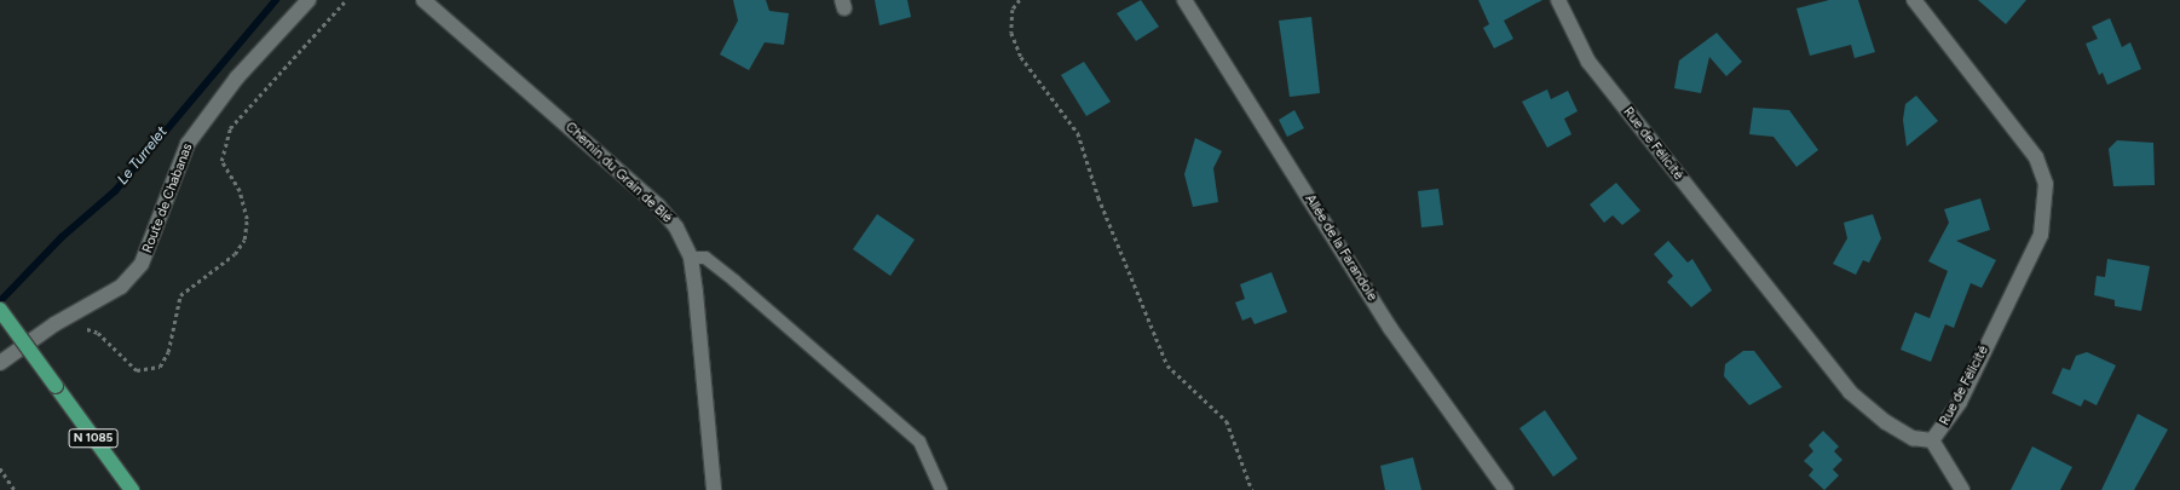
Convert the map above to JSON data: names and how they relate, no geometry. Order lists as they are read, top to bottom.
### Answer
{
  "streets": {
    "main road": ["N 1085"],
    "street": [
      "Rue de Félicité",
      "Chemin du Grain de Blé",
      "Route de Chabanas",
      "Allée de la Farandole"
    ]
  },
  "water": ["Le Turrelet"]
}
